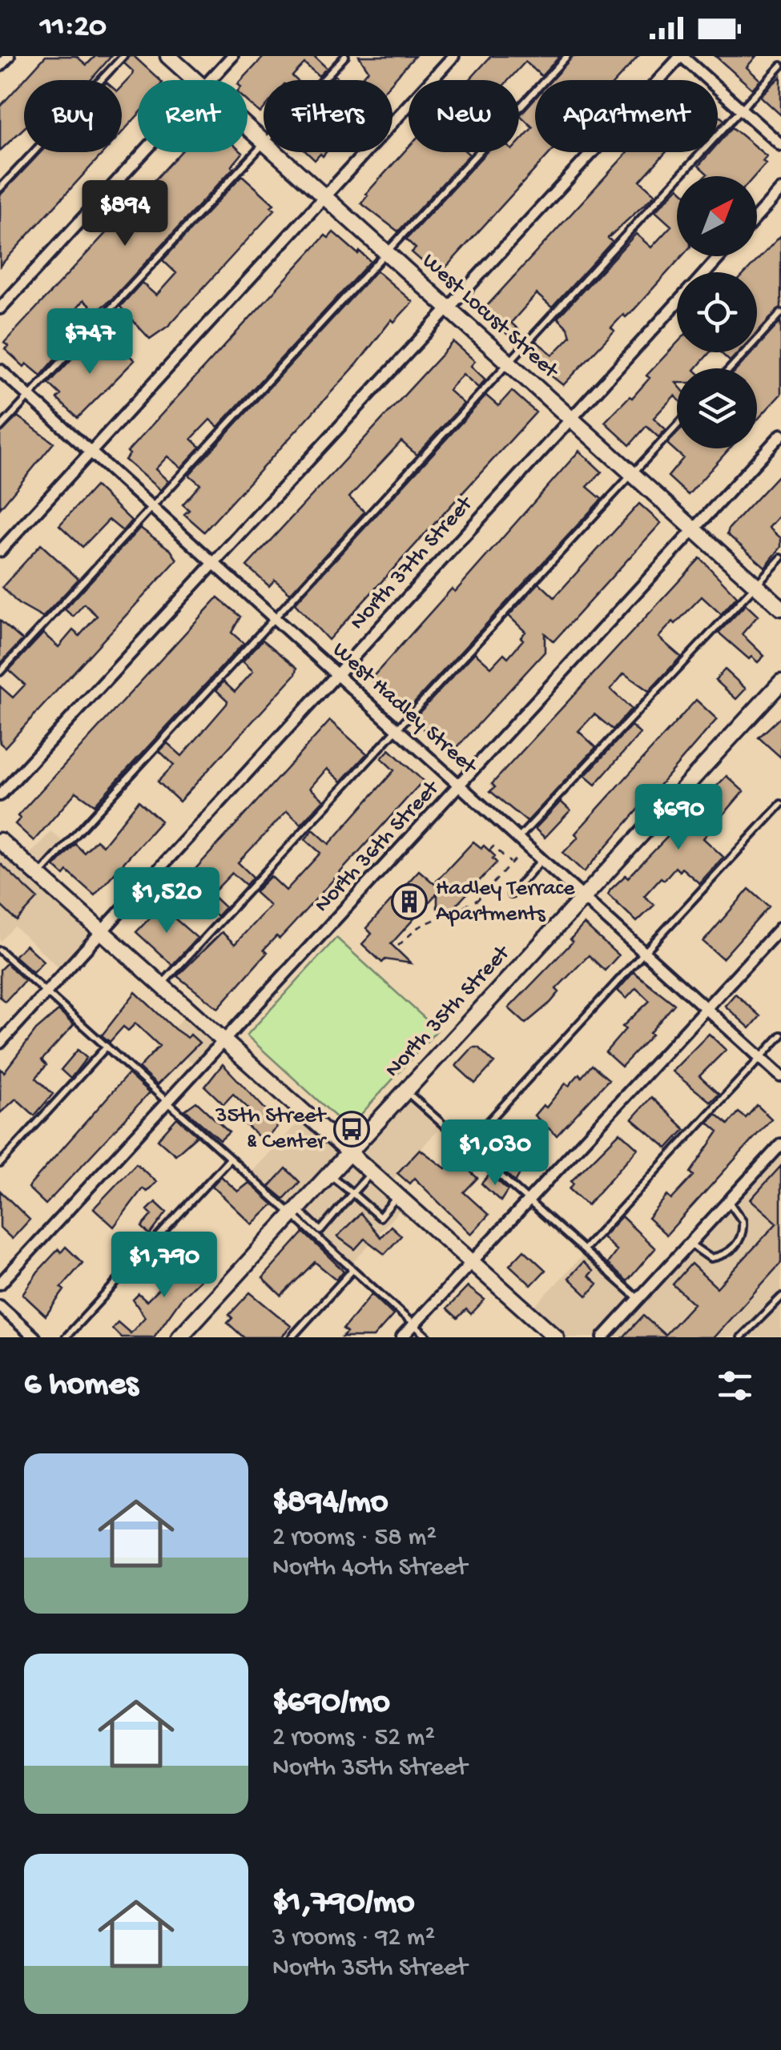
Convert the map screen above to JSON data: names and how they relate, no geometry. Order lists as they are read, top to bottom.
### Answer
{
  "streets": {
    "street": [
      "West Locust Street",
      "North 37th Street",
      "West Hadley Street",
      "North 36th Street",
      "North 35th Street"
    ]
  },
  "crossings": [
    ["West Locust Street", "North 37th Street"],
    ["West Locust Street", "North 36th Street"],
    ["North 37th Street", "West Hadley Street"],
    ["West Hadley Street", "North 36th Street"],
    ["West Hadley Street", "North 35th Street"]
  ],
  "places": {
    "building": ["Hadley Terrace Apartments"],
    "bus stop": ["35th Street & Center"]
  },
  "north": "top right",
  "page": {
    "status": "11:20",
    "chip": [
      "Buy",
      "Rent",
      "Filters",
      "New",
      "Apartment"
    ],
    "price": [
      "$894",
      "$747",
      "$690",
      "$1,520",
      "$1,030",
      "$1,790"
    ],
    "heading": "6 homes",
    "list": [
      {
        "name": "$894/mo",
        "note": "2 rooms · 58 m² · North 40th Street"
      },
      {
        "name": "$690/mo",
        "note": "2 rooms · 52 m² · North 35th Street"
      },
      {
        "name": "$1,790/mo",
        "note": "3 rooms · 92 m² · North 35th Street"
      }
    ]
  }
}
